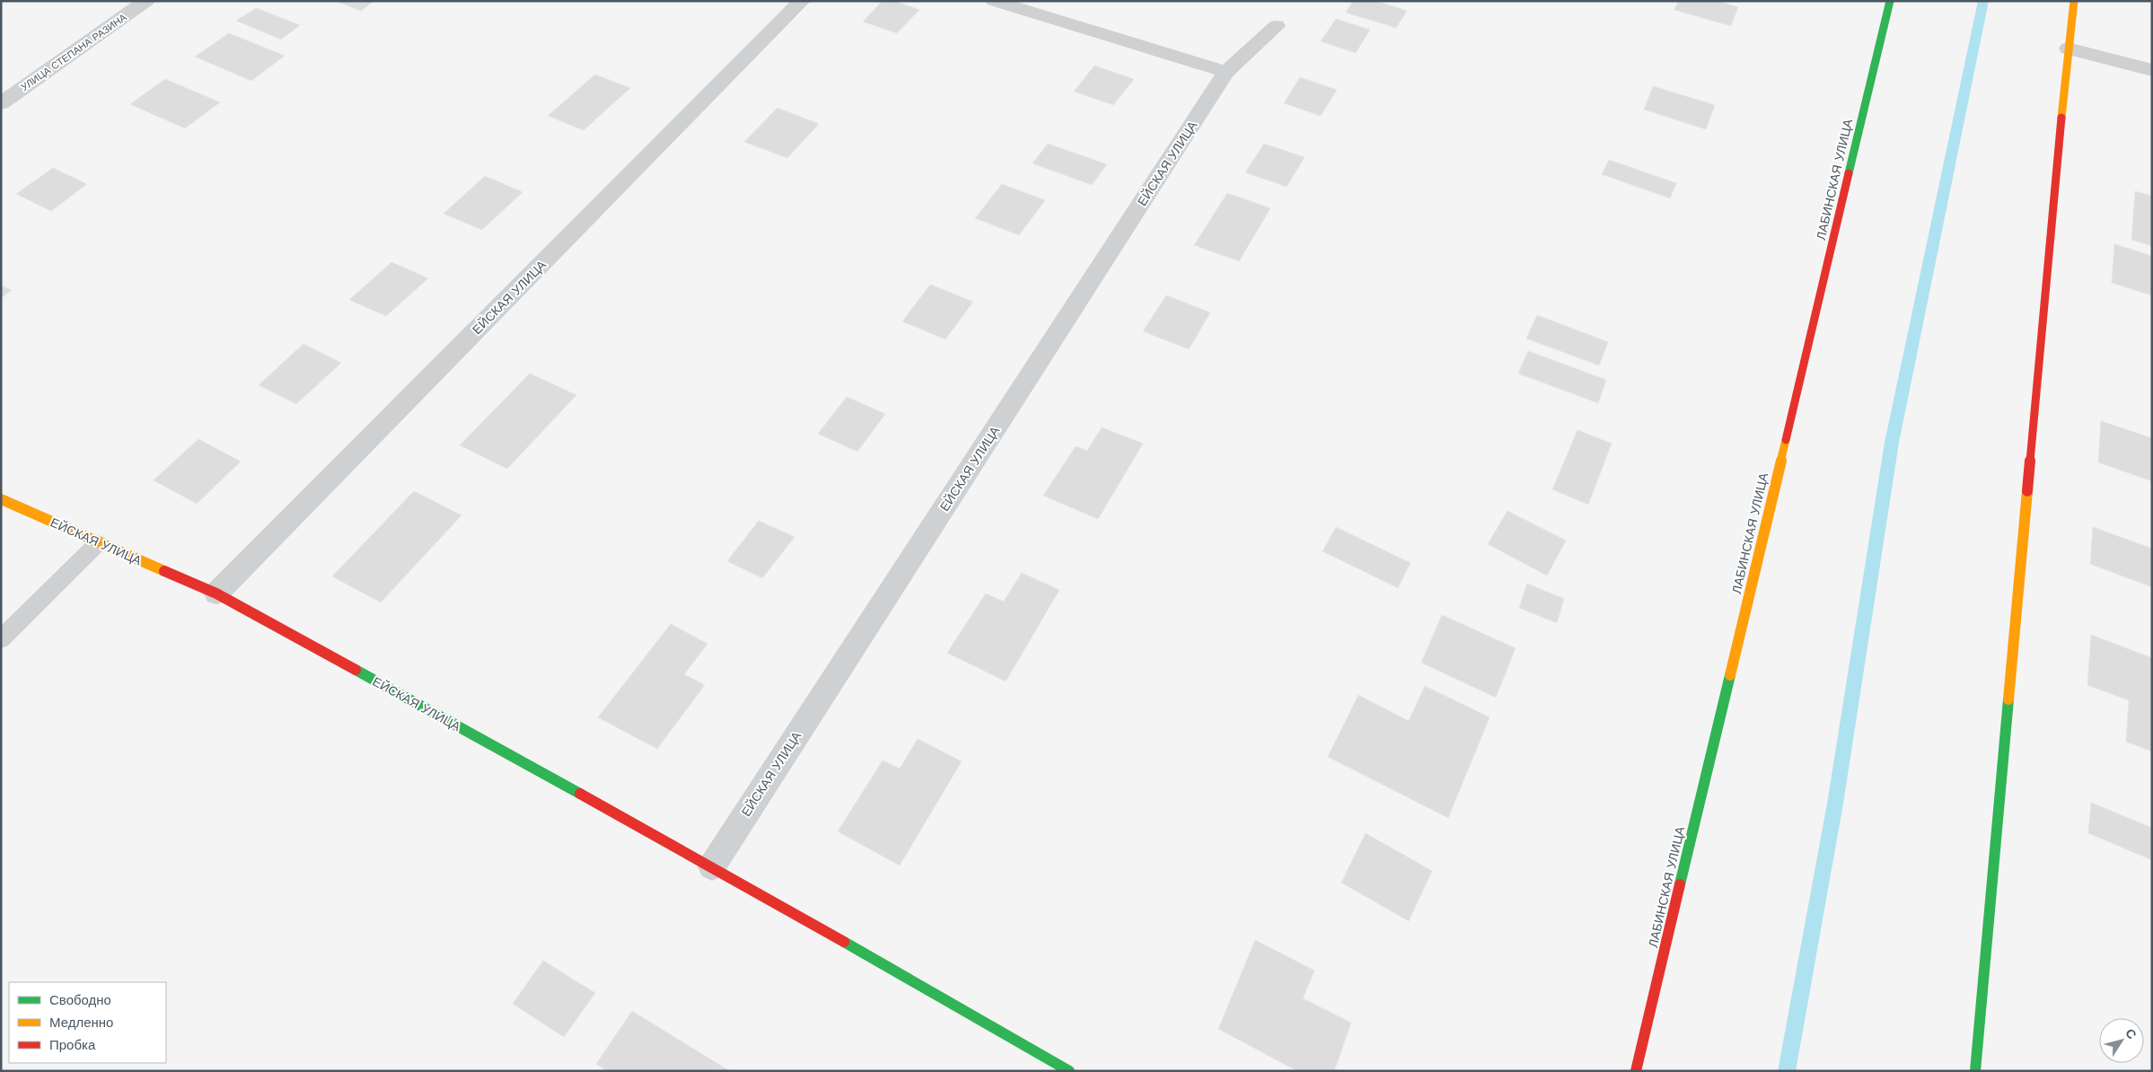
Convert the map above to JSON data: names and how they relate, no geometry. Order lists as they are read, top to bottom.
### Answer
{
  "streets": {
    "street": ["УЛИЦА СТЕПАНА РАЗИНА", "ЕЙСКАЯ УЛИЦА", "ЛАБИНСКАЯ УЛИЦА"]
  },
  "legend": ["Свободно", "Медленно", "Пробка"],
  "north": "top right"
}
